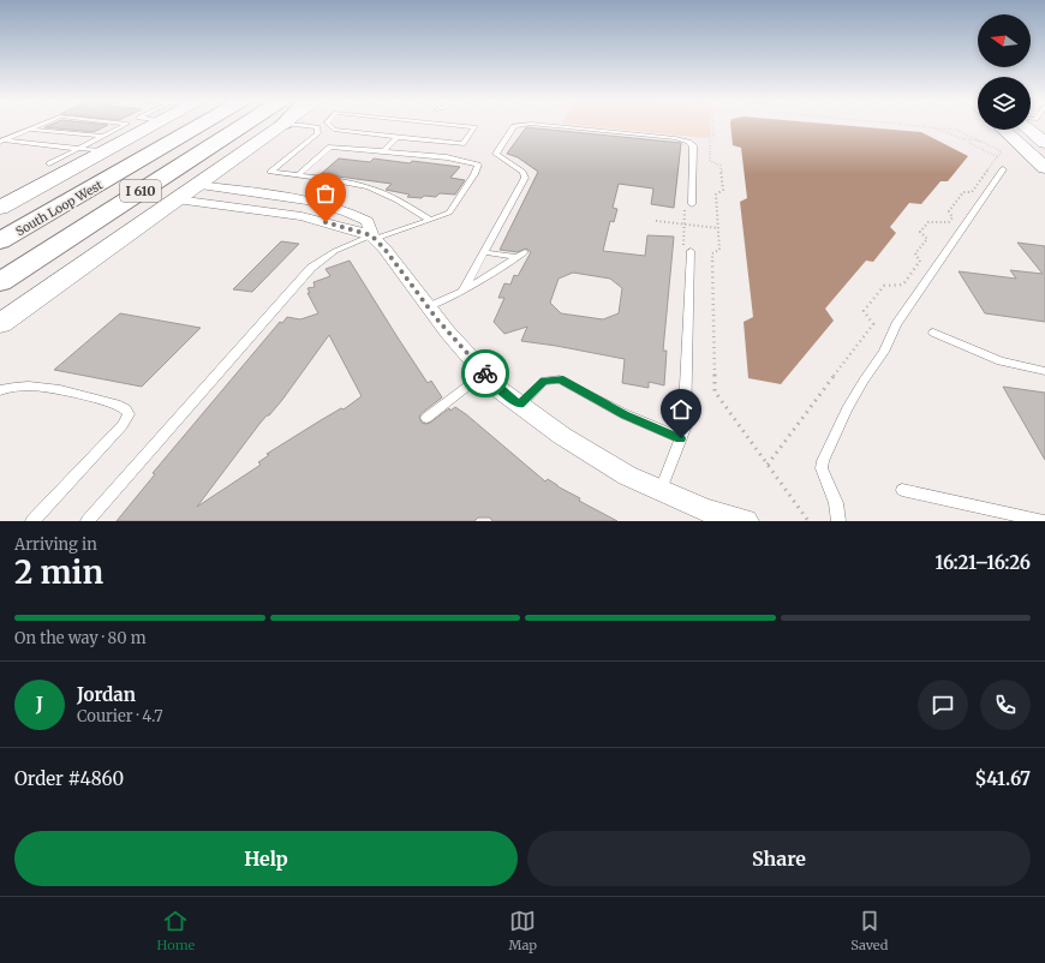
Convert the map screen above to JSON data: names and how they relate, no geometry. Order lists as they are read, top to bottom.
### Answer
{
  "streets": {
    "highway": ["I 610", "South Loop West"]
  },
  "north": "left",
  "page": {
    "heading": ["2 min", "Arriving in", "16:21–16:26"],
    "panel": [
      "Jordan",
      "Courier · 4.7",
      "Order #4860",
      "$41.67"
    ],
    "bar": "On the way · 80 m",
    "round": "J",
    "buttons": ["Help", "Share"],
    "tabs": ["Home", "Map", "Saved"]
  }
}
